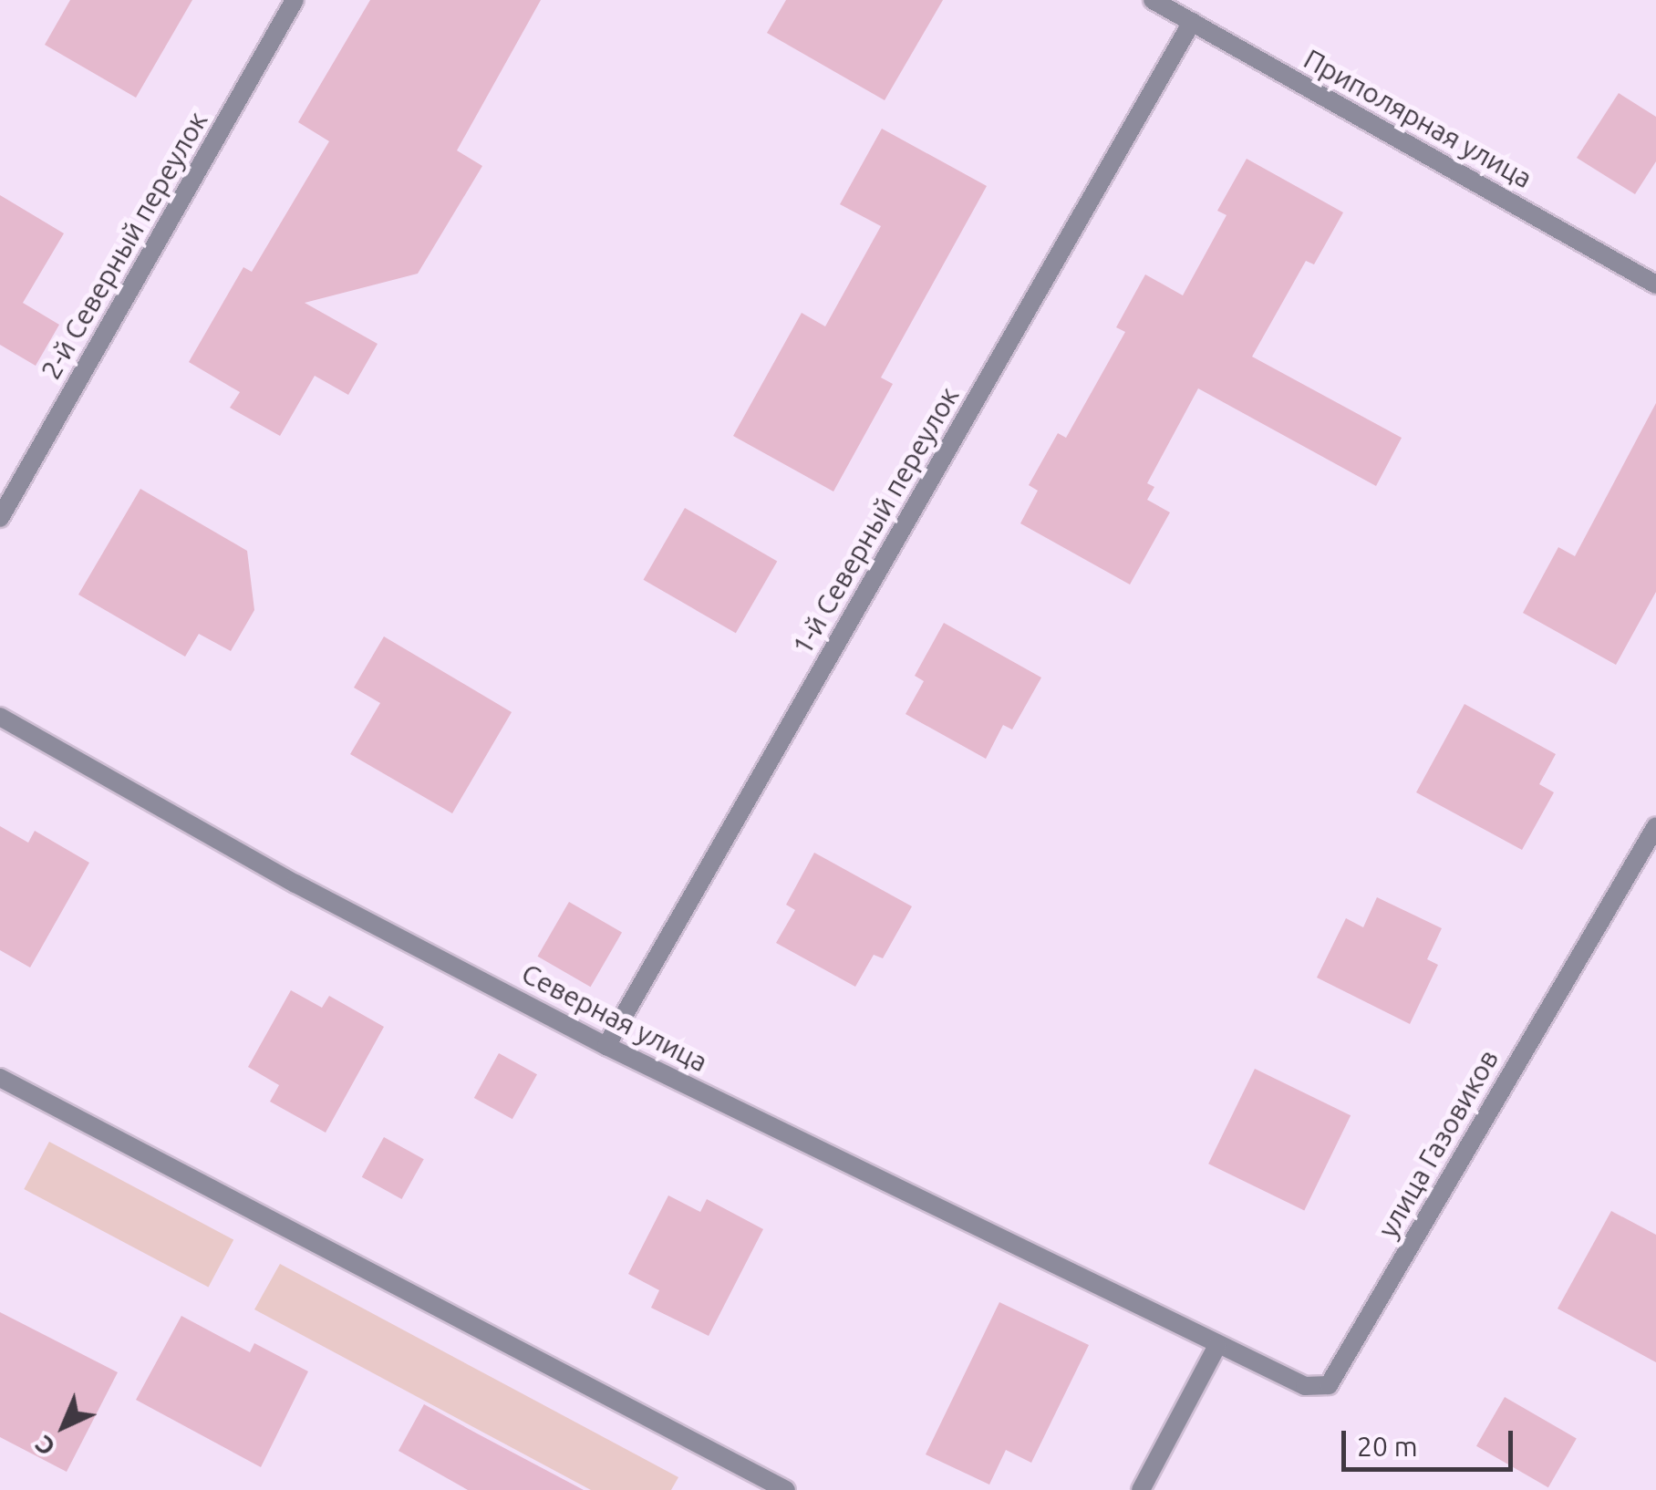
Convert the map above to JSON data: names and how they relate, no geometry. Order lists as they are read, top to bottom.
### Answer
{
  "streets": {
    "street": [
      "Приполярная улица",
      "2-й Северный переулок",
      "1-й Северный переулок",
      "Северная улица",
      "улица Газовиков"
    ]
  },
  "crossings": [
    ["Приполярная улица", "1-й Северный переулок"],
    ["1-й Северный переулок", "Северная улица"],
    ["Северная улица", "улица Газовиков"]
  ],
  "scale_bar": "20 m",
  "north": "bottom left"
}
